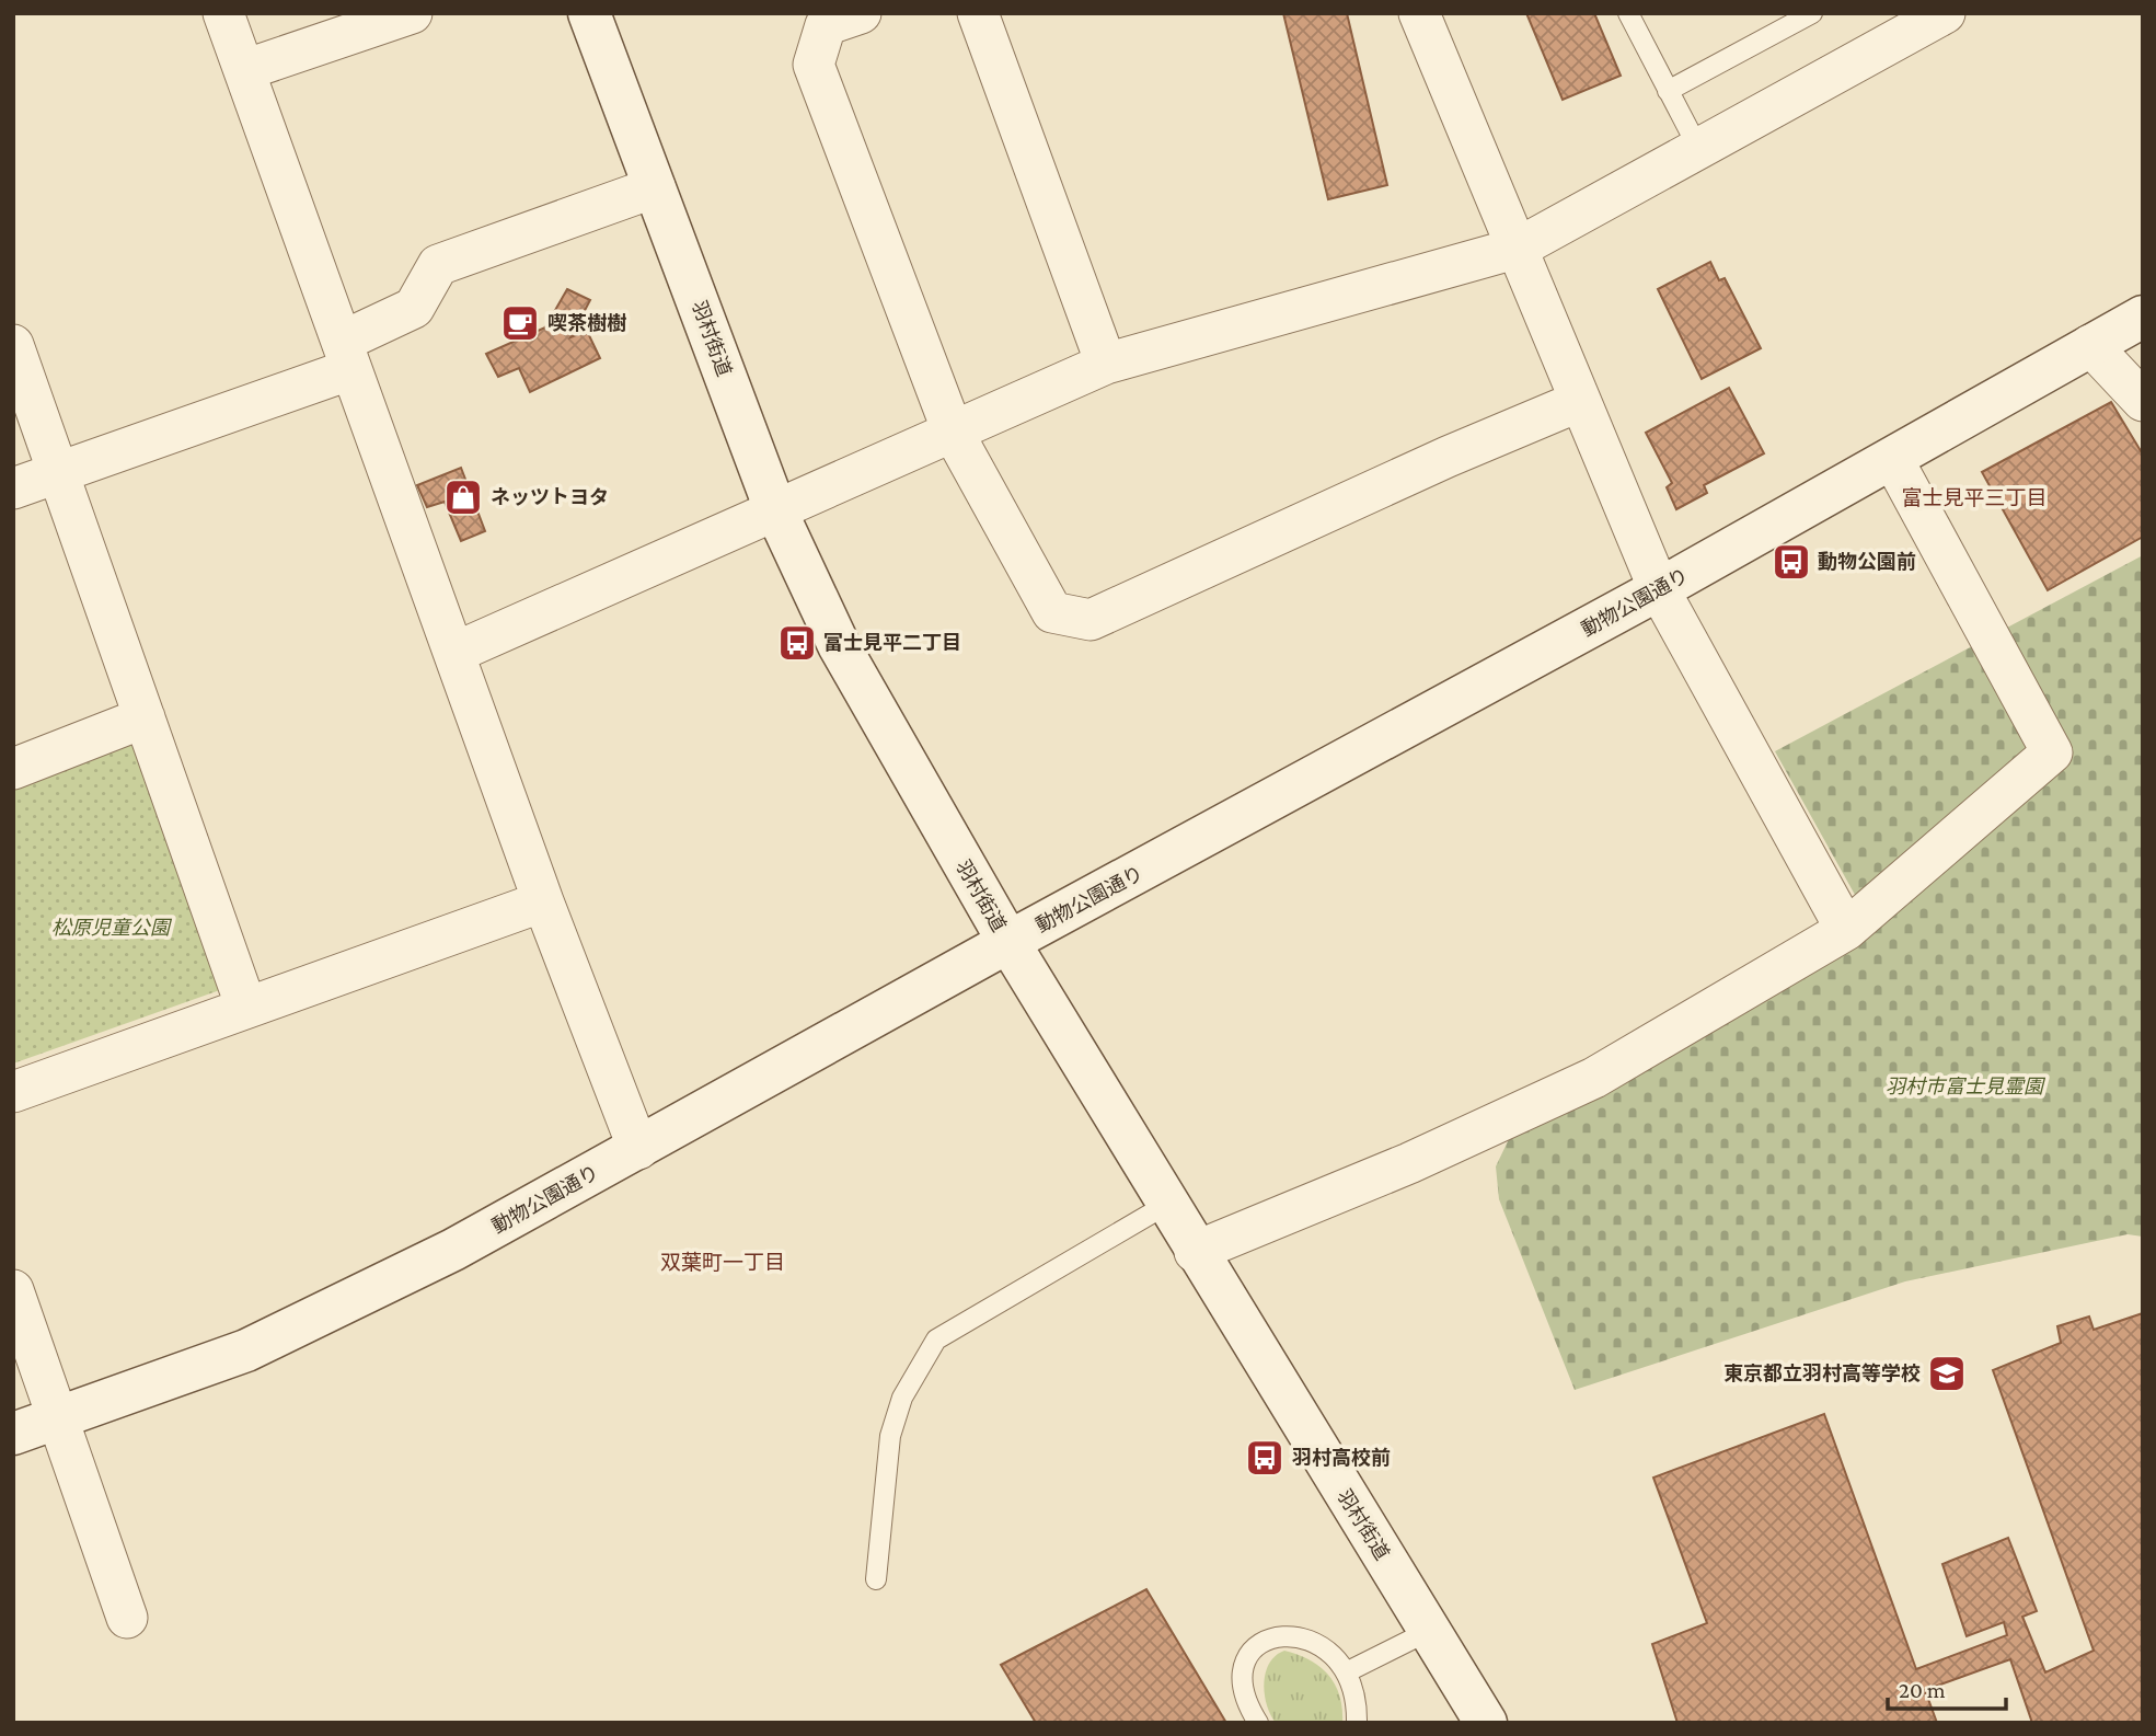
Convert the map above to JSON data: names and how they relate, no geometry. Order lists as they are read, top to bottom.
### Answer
{
  "streets": {
    "street": ["羽村街道", "動物公園通り"]
  },
  "crossings": [
    ["羽村街道", "動物公園通り"]
  ],
  "districts": ["富士見平三丁目", "双葉町一丁目"],
  "parks": ["松原児童公園", "羽村市富士見霊園"],
  "places": {
    "cafe": ["喫茶樹樹"],
    "shop": ["ネッツトヨタ"],
    "bus stop": ["動物公園前", "富士見平二丁目", "羽村高校前"],
    "school or university": ["東京都立羽村高等学校"]
  },
  "scale_bar": "20 m"
}
